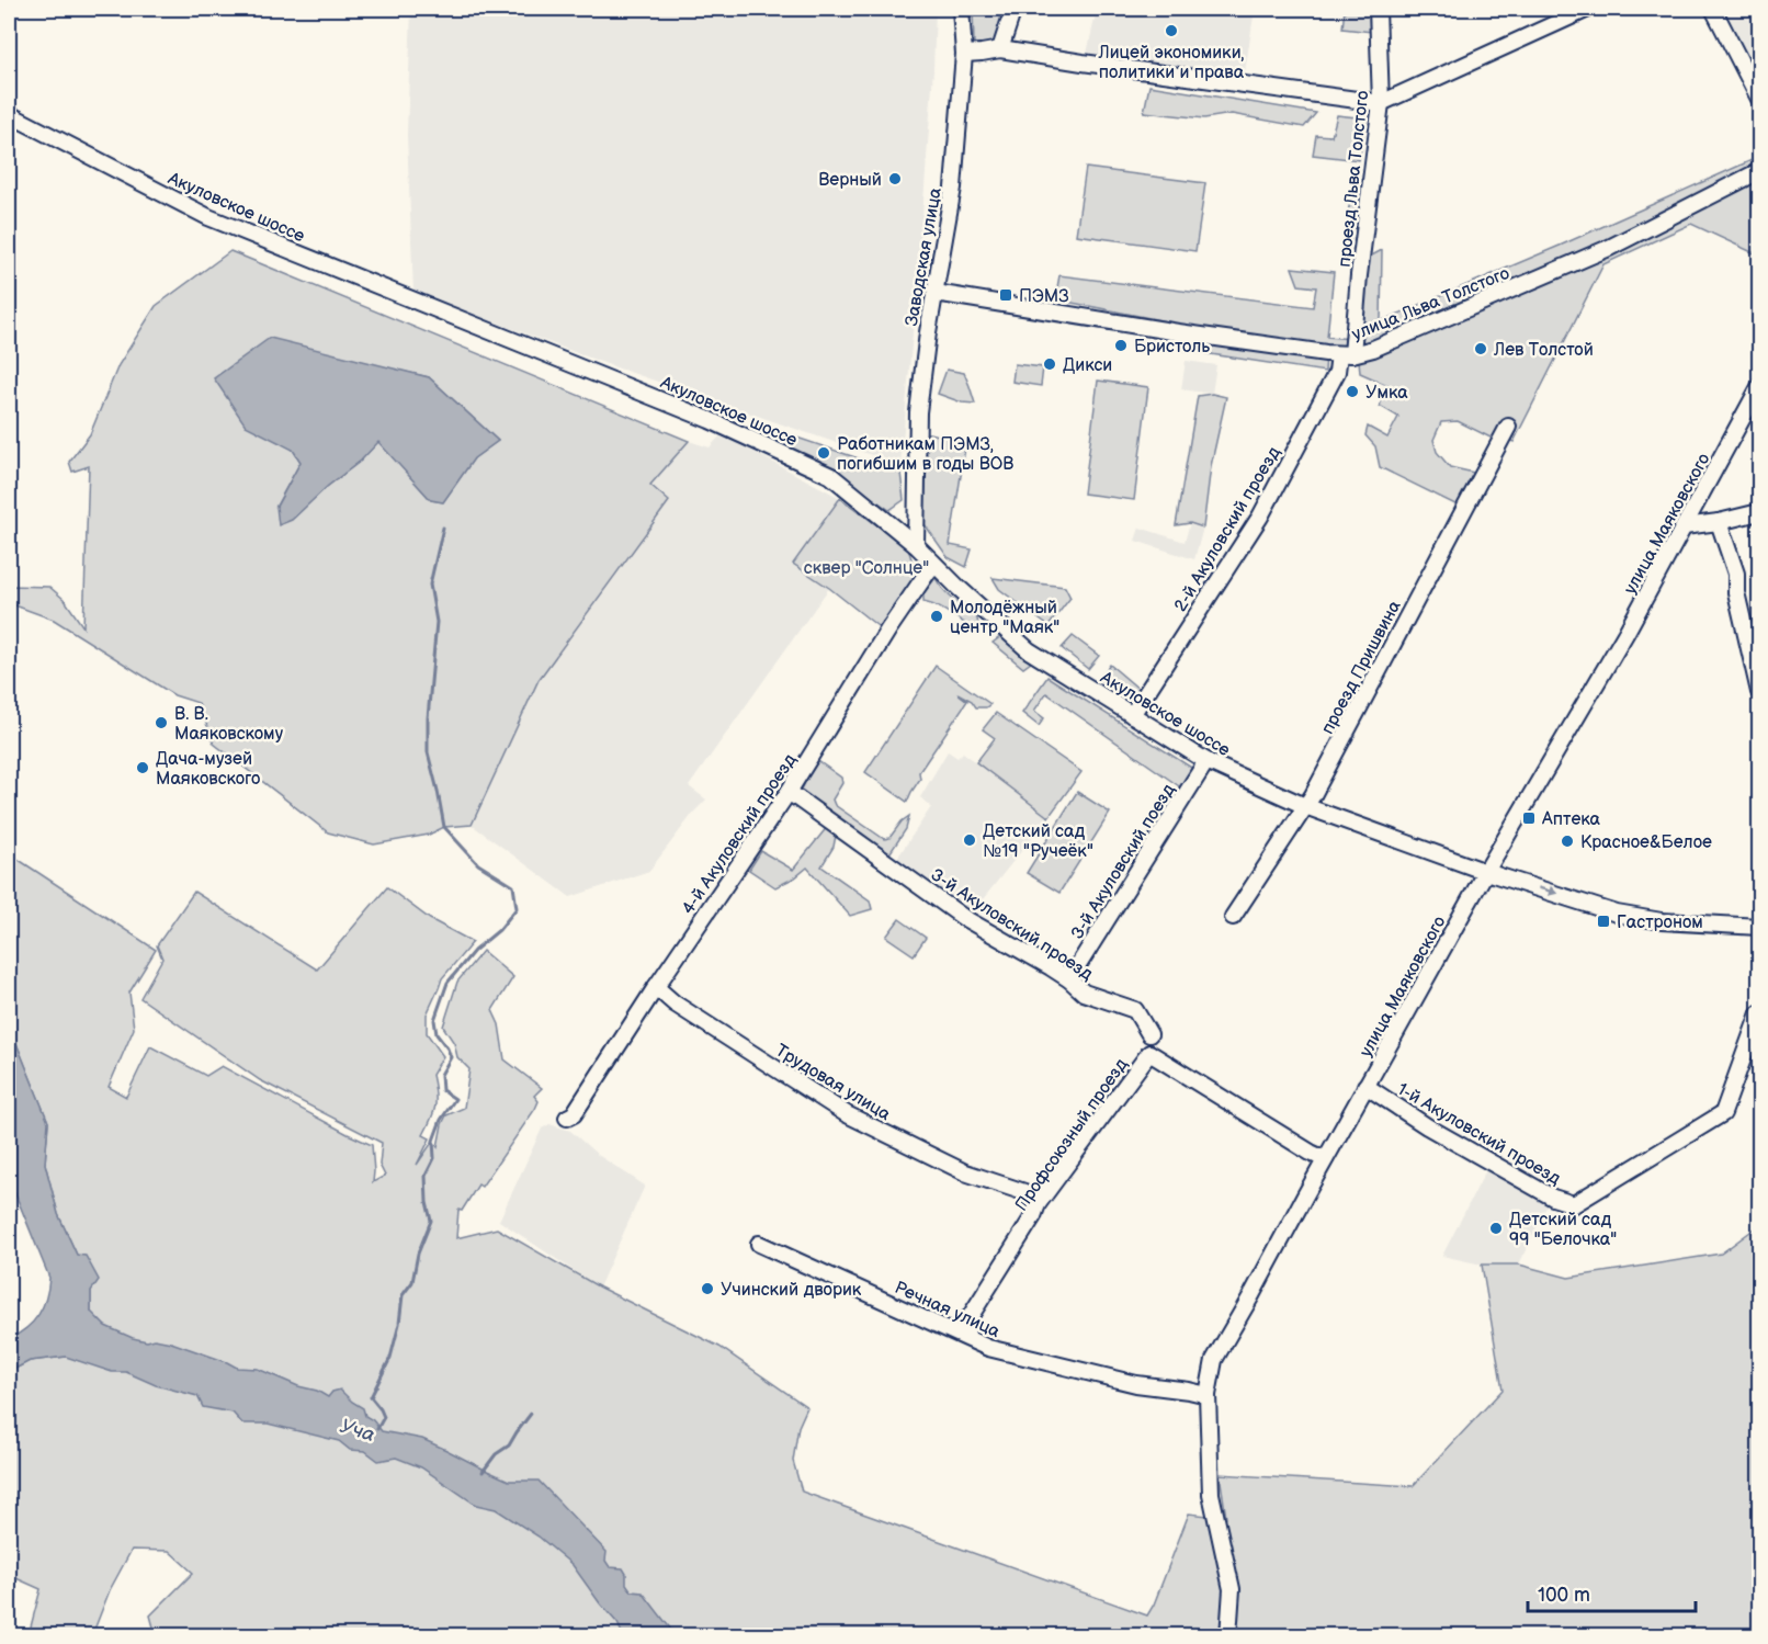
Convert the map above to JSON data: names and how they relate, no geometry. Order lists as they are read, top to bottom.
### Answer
{
  "streets": {
    "street": [
      "проезд Льва Толстого",
      "Акуловское шоссе",
      "Заводская улица",
      "улица Льва Толстого",
      "улица Маяковского",
      "2-й Акуловский проезд",
      "проезд Пришвина",
      "4-й Акуловский проезд",
      "3-й Акуловский поезд",
      "3-й Акуловский проезд",
      "Трудовая улица",
      "1-й Акуловский проезд",
      "Профсоюзный проезд",
      "Речная улица"
    ]
  },
  "crossings": [
    ["проезд Льва Толстого", "улица Льва Толстого"],
    ["проезд Льва Толстого", "2-й Акуловский проезд"],
    ["Акуловское шоссе", "Заводская улица"],
    ["Акуловское шоссе", "улица Маяковского"],
    ["Акуловское шоссе", "2-й Акуловский проезд"],
    ["Акуловское шоссе", "проезд Пришвина"],
    ["Акуловское шоссе", "4-й Акуловский проезд"],
    ["Акуловское шоссе", "3-й Акуловский поезд"],
    ["Заводская улица", "улица Льва Толстого"],
    ["улица Льва Толстого", "2-й Акуловский проезд"],
    ["улица Маяковского", "1-й Акуловский проезд"],
    ["улица Маяковского", "Профсоюзный проезд"],
    ["улица Маяковского", "Речная улица"],
    ["4-й Акуловский проезд", "3-й Акуловский проезд"],
    ["4-й Акуловский проезд", "Трудовая улица"],
    ["3-й Акуловский поезд", "3-й Акуловский проезд"],
    ["Трудовая улица", "Профсоюзный проезд"],
    ["Профсоюзный проезд", "Речная улица"]
  ],
  "water": ["Уча"],
  "parks": ["сквер \"Солнце\""],
  "places": {
    "other": [
      "Лицей экономики, политики и права",
      "Верный",
      "Бристоль",
      "Лев Толстой",
      "Дикси",
      "Умка",
      "Работникам ПЭМЗ, погибшим в годы ВОВ",
      "Молодёжный центр \"Маяк\"",
      "В. В. Маяковскому",
      "Дача-музей Маяковского",
      "Детский сад №19 \"Ручеёк\"",
      "Красное&Белое",
      "Детский сад 99 \"Белочка\"",
      "Учинский дворик"
    ],
    "transit": ["ПЭМЗ", "Аптека", "Гастроном"]
  },
  "scale_bar": "100 m"
}
